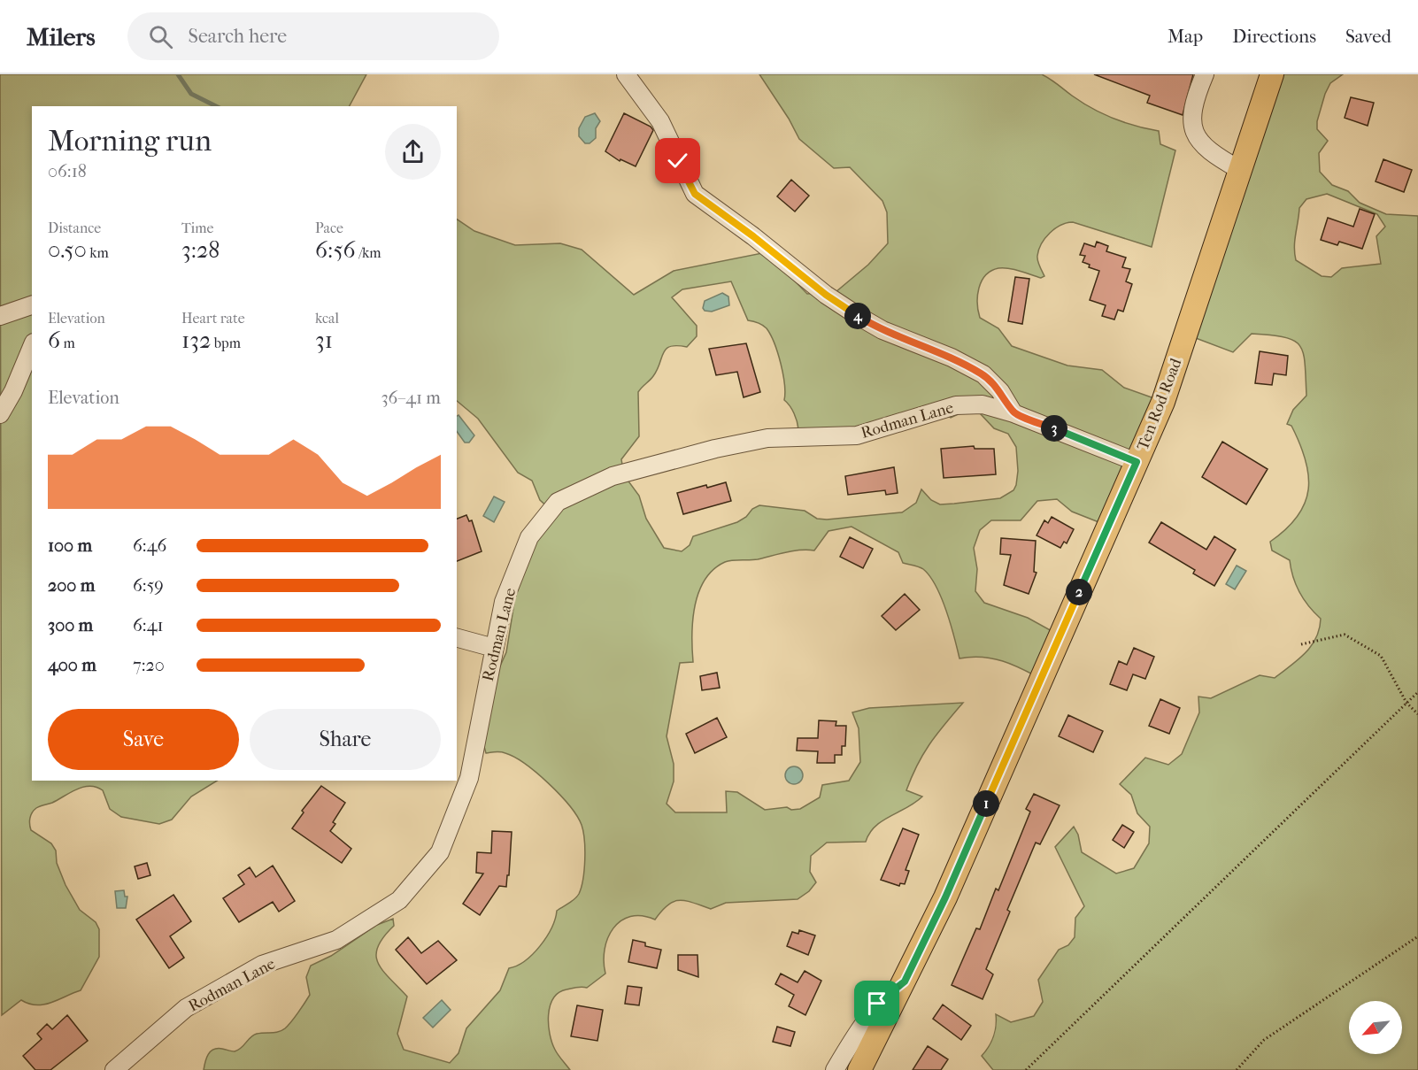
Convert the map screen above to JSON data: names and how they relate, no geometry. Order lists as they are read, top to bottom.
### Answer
{
  "streets": {
    "main road": ["Ten Rod Road"],
    "street": ["Rodman Lane"]
  },
  "crossings": [
    ["Ten Rod Road", "Rodman Lane"]
  ],
  "north": "bottom left",
  "page": {
    "header": "Milers",
    "search": "Search here",
    "nav": ["Map", "Directions", "Saved"],
    "heading": ["Morning run", "06:18"],
    "stats": [
      ["Distance", "0.50 km"],
      ["Time", "3:28"],
      ["Pace", "6:56 /km"],
      ["Elevation", "6 m"],
      ["Heart rate", "132 bpm"],
      ["kcal", "31"]
    ],
    "pins": [
      "4",
      "3",
      "2",
      "1"
    ],
    "chart": ["Elevation", "36–41 m"],
    "list": [
      {
        "name": "100 m",
        "note": "6:46"
      },
      {
        "name": "200 m",
        "note": "6:59"
      },
      {
        "name": "300 m",
        "note": "6:41"
      },
      {
        "name": "400 m",
        "note": "7:20"
      }
    ],
    "buttons": ["Save", "Share"]
  }
}
